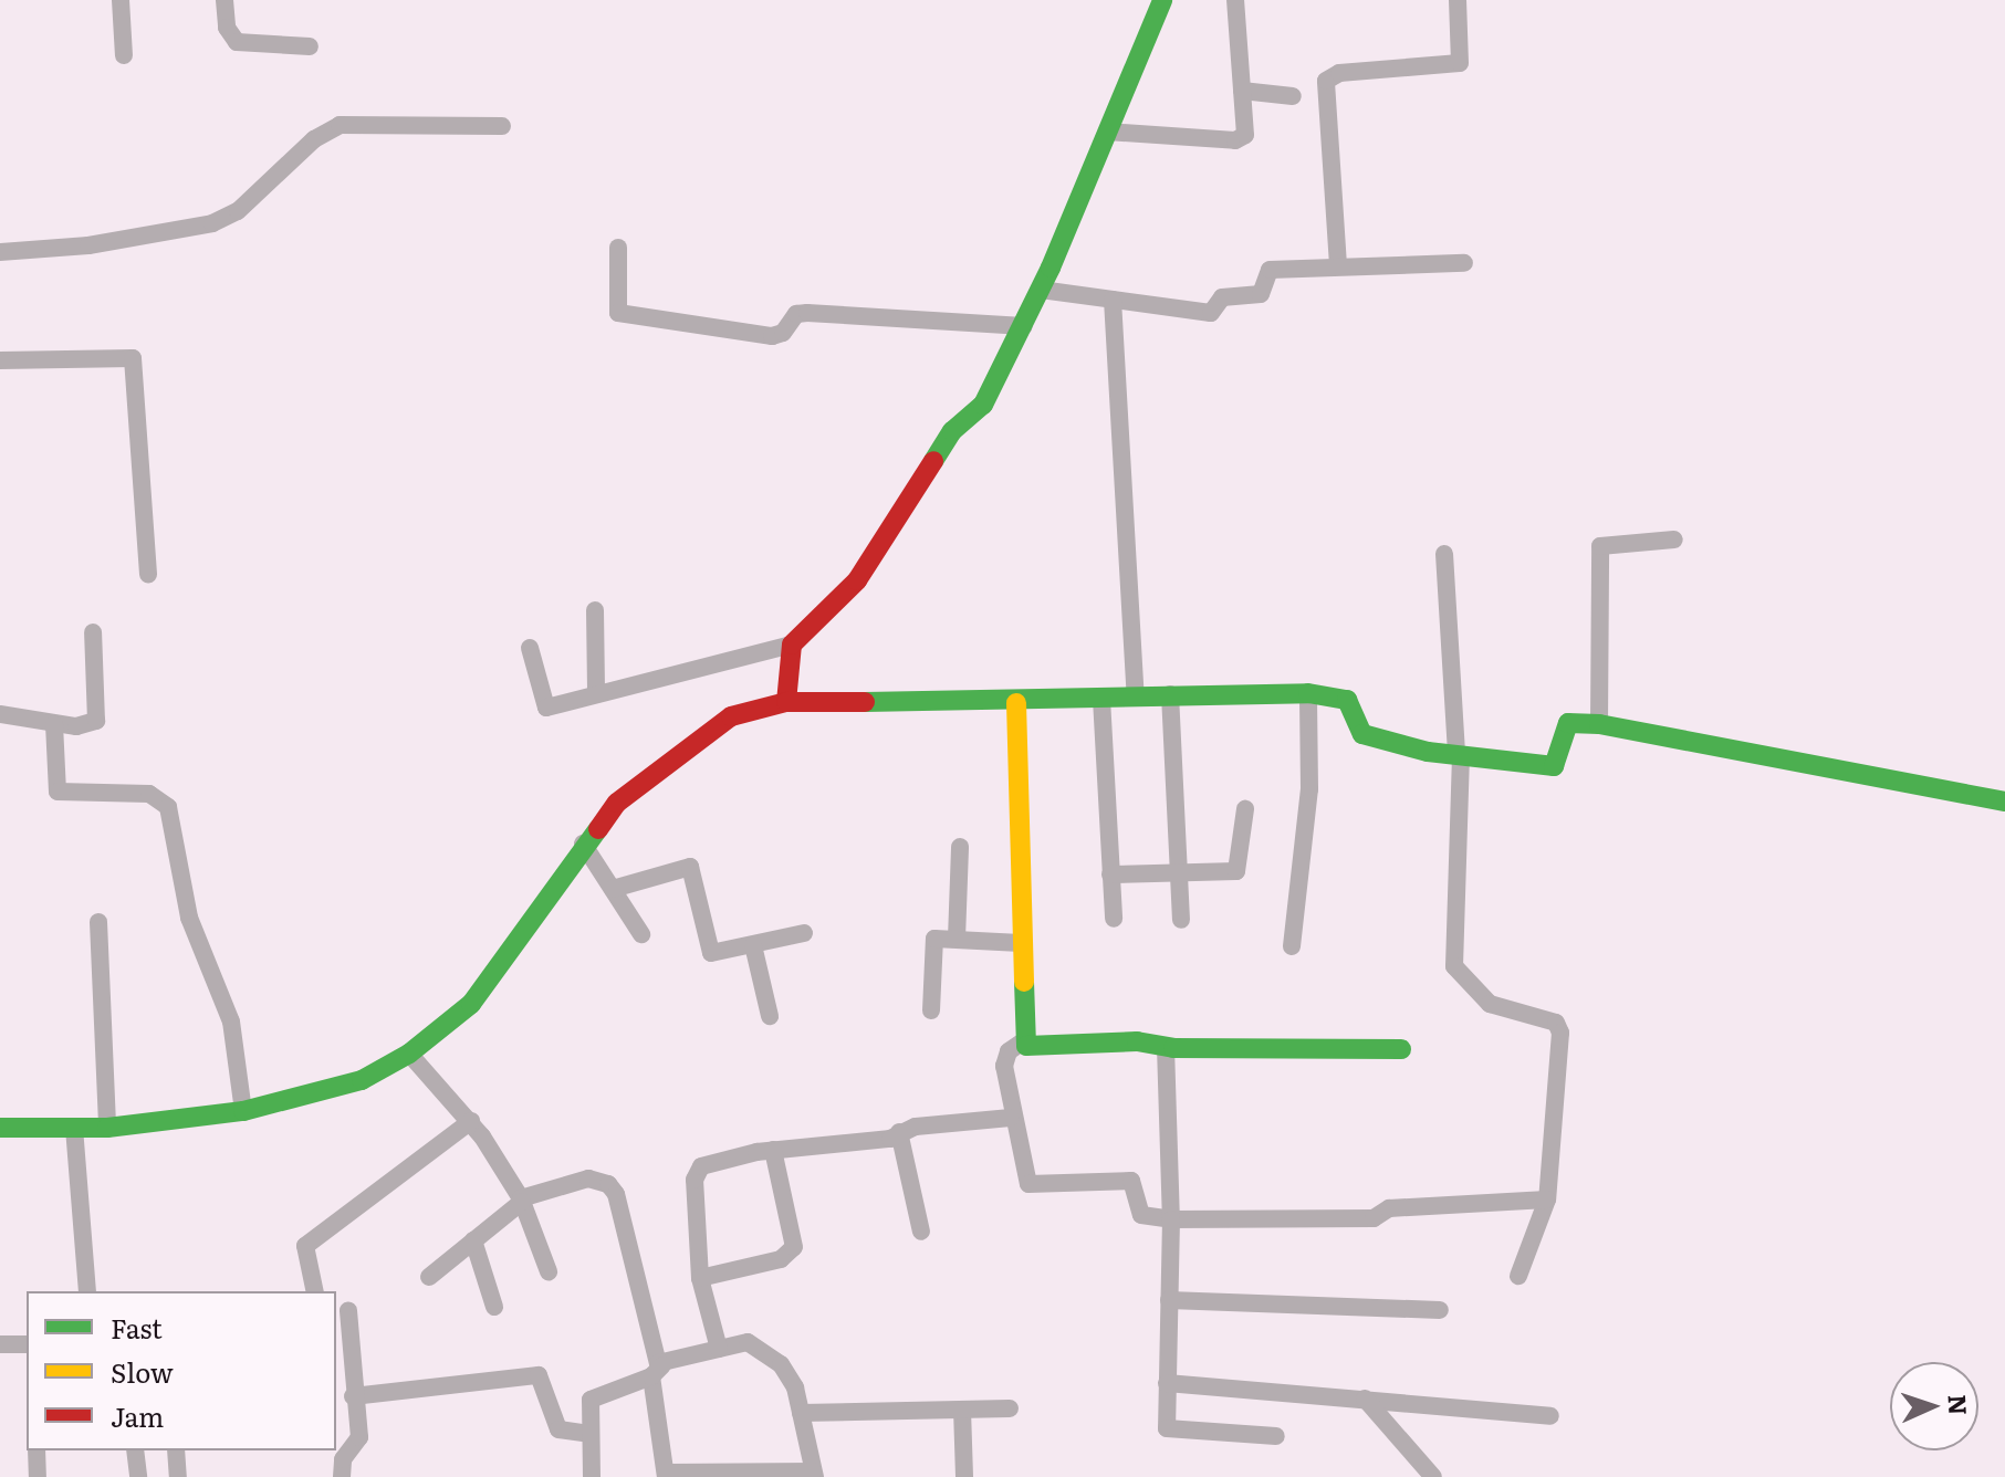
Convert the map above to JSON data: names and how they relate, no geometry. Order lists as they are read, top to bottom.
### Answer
{
  "legend": ["Fast", "Slow", "Jam"],
  "north": "right"
}
